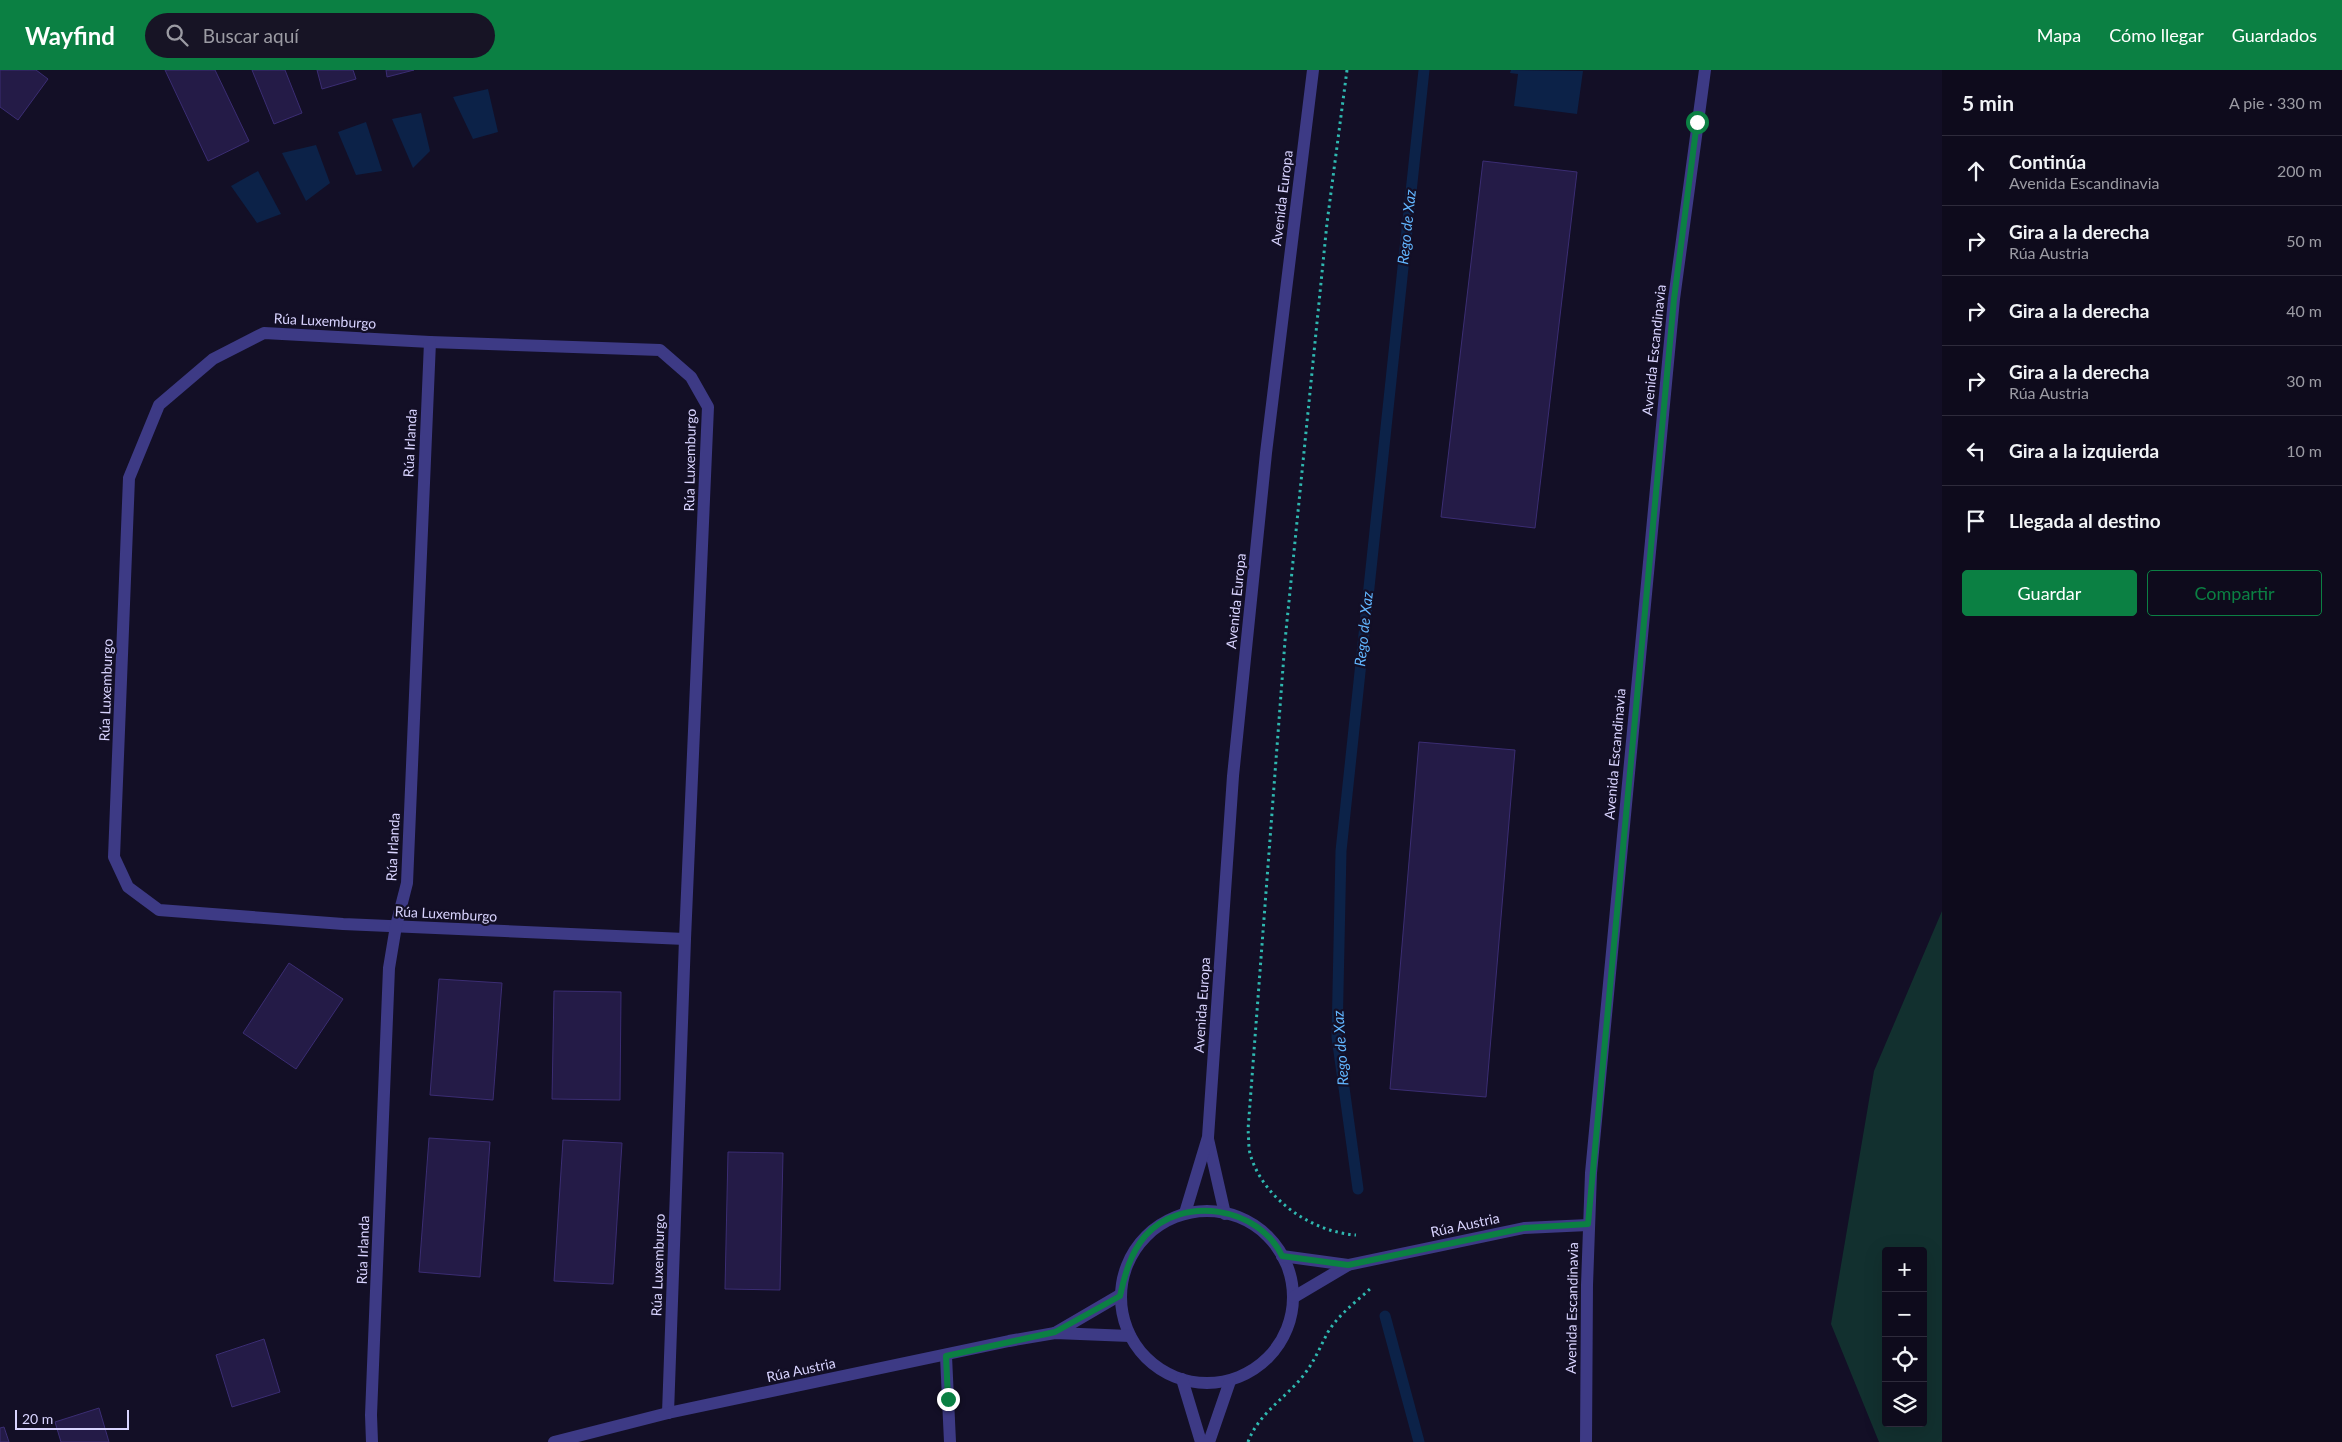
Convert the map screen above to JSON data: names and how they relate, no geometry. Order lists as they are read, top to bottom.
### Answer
{
  "streets": {
    "street": [
      "Avenida Europa",
      "Rúa Luxemburgo",
      "Avenida Escandinavia",
      "Rúa Irlanda",
      "Rúa Austria"
    ]
  },
  "crossings": [
    ["Avenida Europa", "Rúa Austria"],
    ["Rúa Luxemburgo", "Rúa Irlanda"],
    ["Rúa Luxemburgo", "Rúa Austria"],
    ["Avenida Escandinavia", "Rúa Austria"]
  ],
  "water": ["Rego de Xaz"],
  "scale_bar": "20 m",
  "page": {
    "header": "Wayfind",
    "search": "Buscar aquí",
    "nav": ["Mapa", "Cómo llegar", "Guardados"],
    "heading": ["5 min", "A pie · 330 m"],
    "list": [
      ["Continúa", "Avenida Escandinavia", "200 m"],
      ["Gira a la derecha", "Rúa Austria", "50 m"],
      ["Gira a la derecha", "40 m"],
      ["Gira a la derecha", "Rúa Austria", "30 m"],
      ["Gira a la izquierda", "10 m"],
      "Llegada al destino"
    ],
    "buttons": ["Guardar", "Compartir"],
    "map_buttons": ["+", "−"],
    "scale": "20 m"
  }
}
